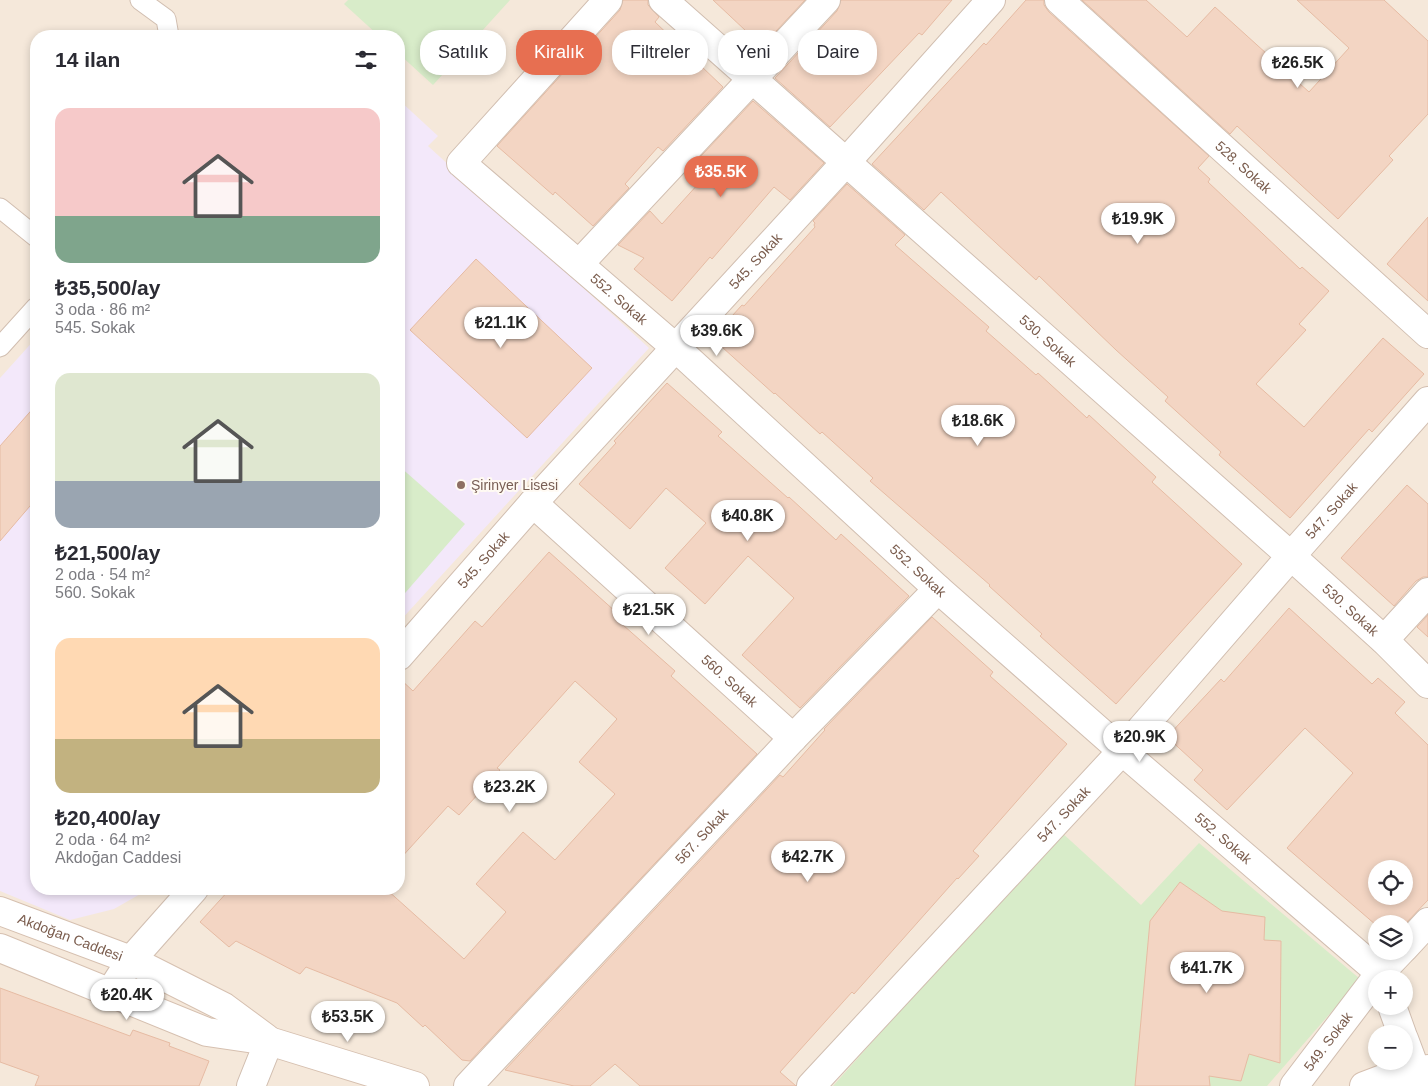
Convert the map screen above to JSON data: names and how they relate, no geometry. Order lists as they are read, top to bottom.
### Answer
{
  "streets": {
    "street": [
      "528. Sokak",
      "545. Sokak",
      "552. Sokak",
      "530. Sokak",
      "547. Sokak",
      "560. Sokak",
      "567. Sokak",
      "Akdoğan Caddesi",
      "549. Sokak"
    ]
  },
  "crossings": [
    ["545. Sokak", "552. Sokak"],
    ["545. Sokak", "530. Sokak"],
    ["545. Sokak", "560. Sokak"],
    ["552. Sokak", "547. Sokak"],
    ["552. Sokak", "567. Sokak"],
    ["530. Sokak", "547. Sokak"],
    ["560. Sokak", "567. Sokak"]
  ],
  "places": ["Şirinyer Lisesi"],
  "page": {
    "chip": [
      "Satılık",
      "Kiralık",
      "Filtreler",
      "Yeni",
      "Daire"
    ],
    "heading": "14 ilan",
    "price": [
      "₺26.5K",
      "₺35.5K",
      "₺19.9K",
      "₺21.1K",
      "₺39.6K",
      "₺18.6K",
      "₺40.8K",
      "₺21.5K",
      "₺20.9K",
      "₺23.2K",
      "₺42.7K",
      "₺41.7K",
      "₺20.4K",
      "₺53.5K"
    ],
    "list": [
      {
        "name": "₺35,500/ay",
        "note": "3 oda · 86 m² · 545. Sokak"
      },
      {
        "name": "₺21,500/ay",
        "note": "2 oda · 54 m² · 560. Sokak"
      },
      {
        "name": "₺20,400/ay",
        "note": "2 oda · 64 m² · Akdoğan Caddesi"
      }
    ],
    "map_buttons": ["+", "−"]
  }
}
